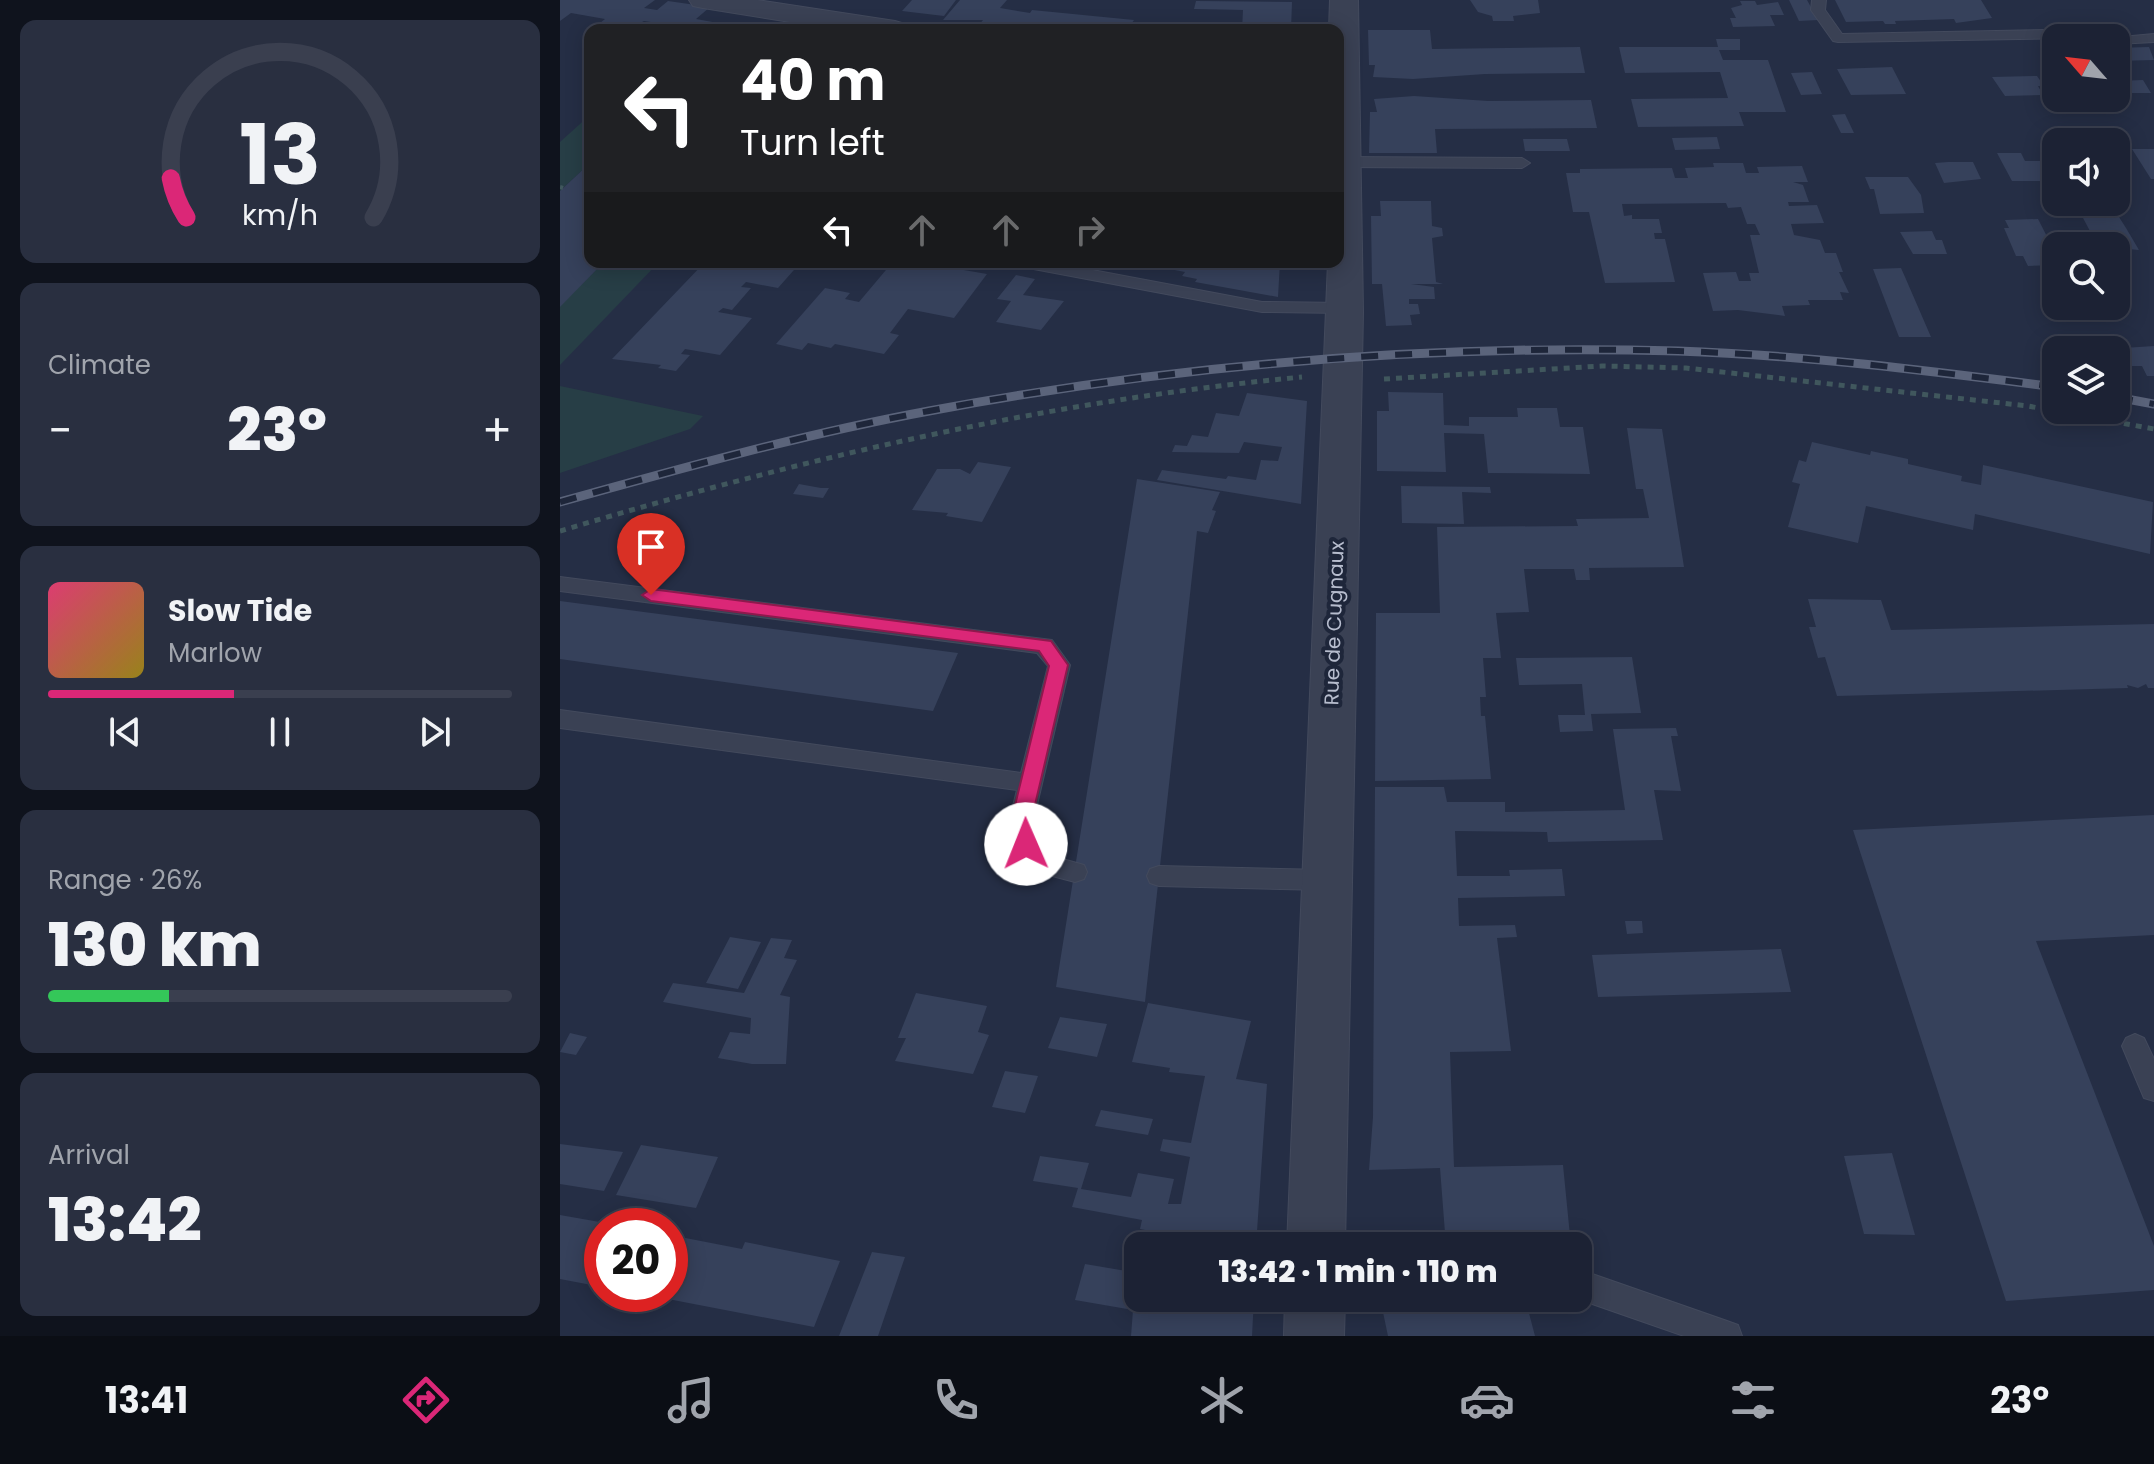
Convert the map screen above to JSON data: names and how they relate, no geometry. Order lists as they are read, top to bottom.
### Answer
{
  "streets": {
    "street": ["Rue de Cugnaux"]
  },
  "north": "top left",
  "page": {
    "turn": ["40 m", "Turn left"],
    "tile": [
      "Climate",
      ["Range · 26%", "130 km"],
      ["Arrival", "13:42"]
    ],
    "heat": ["−", "23°", "+"],
    "song": ["Slow Tide", "Marlow"],
    "limit": "20",
    "trip": "13:42 · 1 min · 110 m",
    "tabs": ["13:41", "23°"],
    "gauge": ["13", "km/h"]
  }
}
